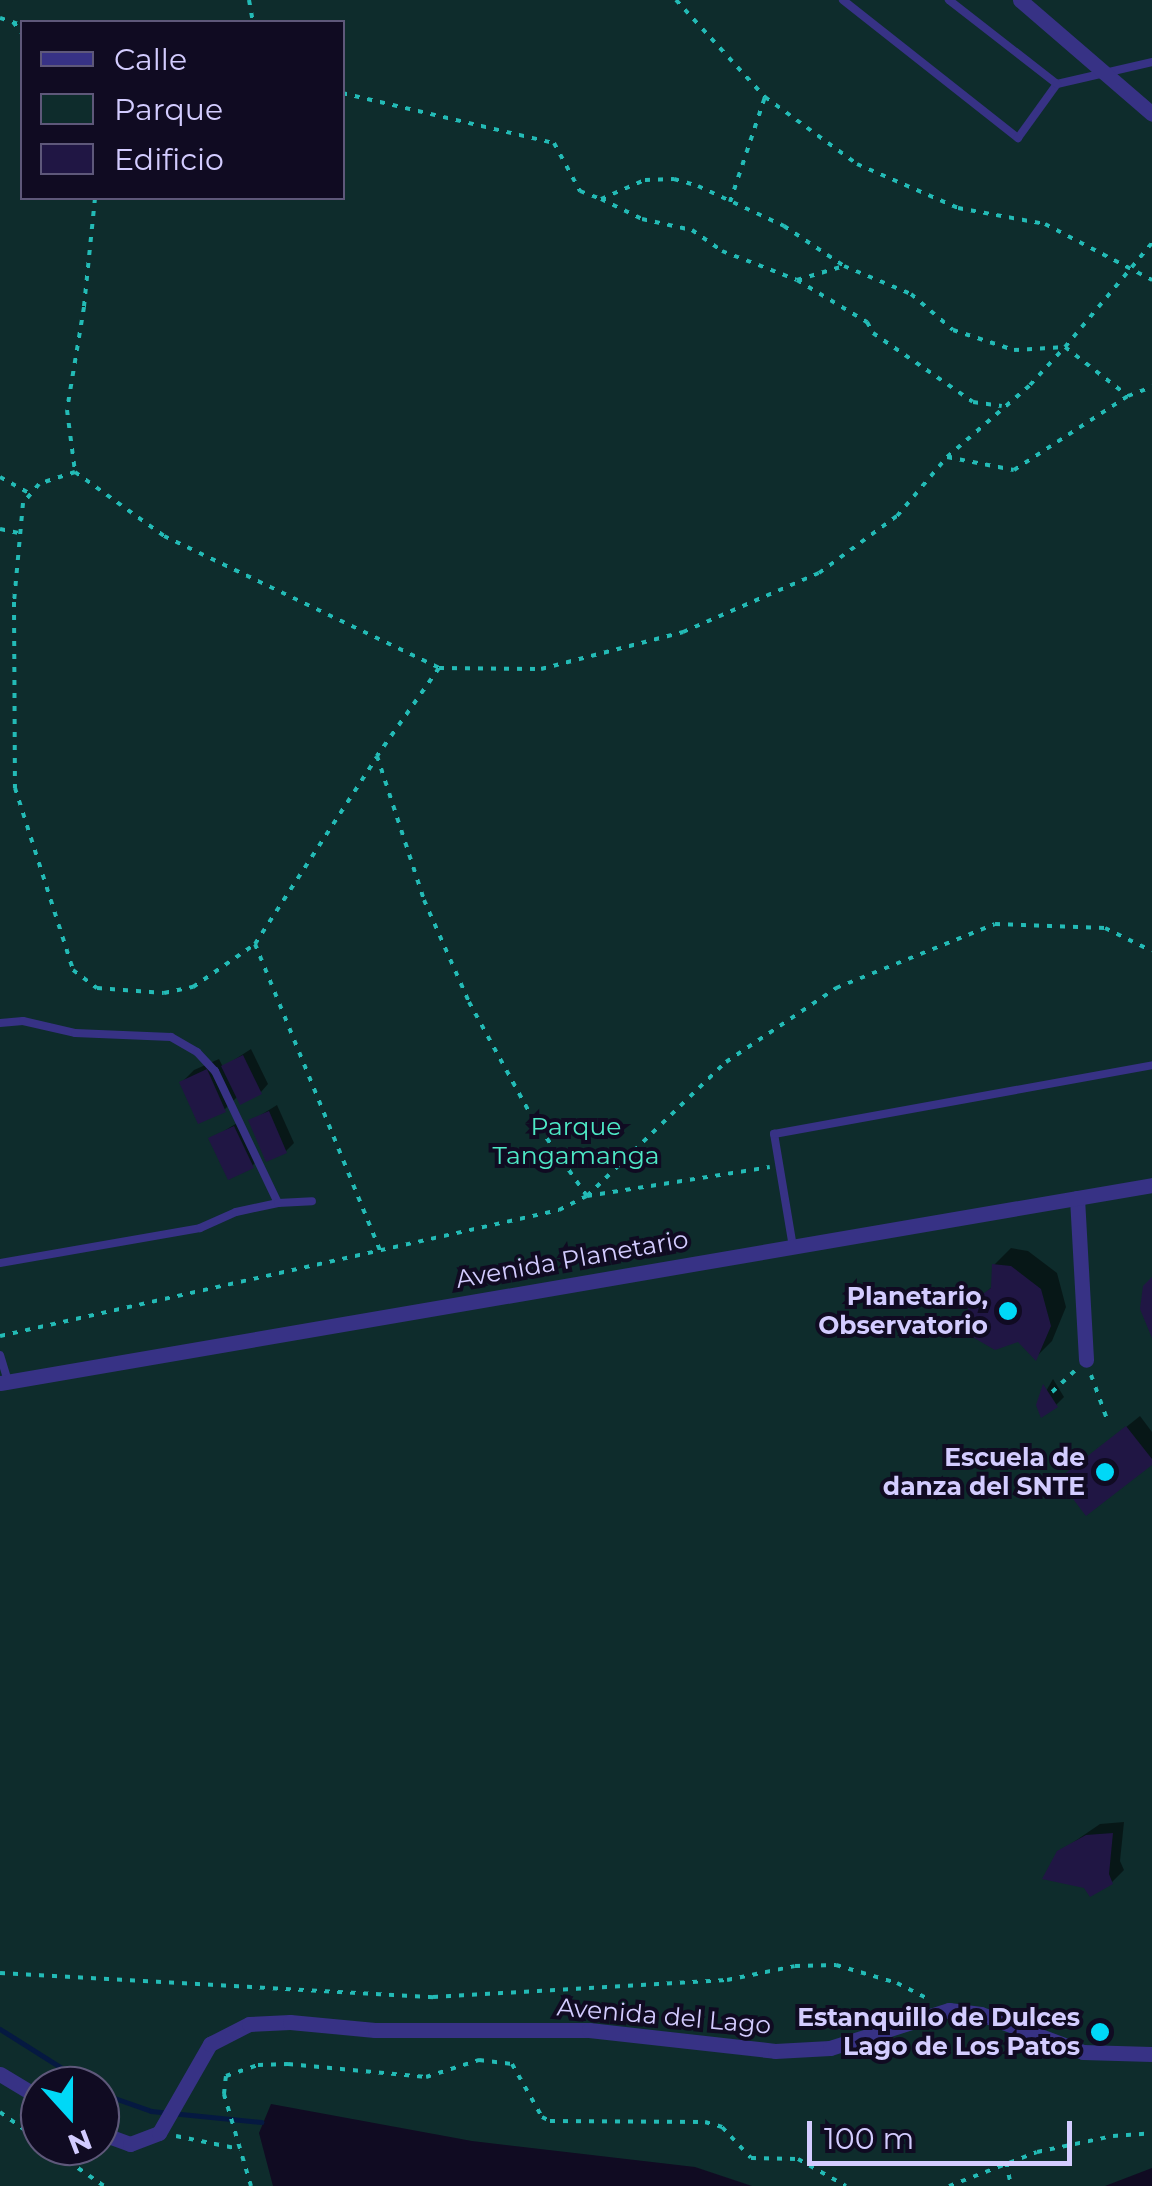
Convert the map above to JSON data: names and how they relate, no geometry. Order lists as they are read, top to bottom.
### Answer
{
  "streets": {
    "street": ["Avenida Planetario", "Avenida del Lago"]
  },
  "parks": ["Parque Tangamanga"],
  "places": ["Planetario, Observatorio", "Escuela de danza del SNTE", "Estanquillo de Dulces Lago de Los Patos"],
  "legend": ["Calle", "Parque", "Edificio"],
  "scale_bar": "100 m",
  "north": "bottom"
}
